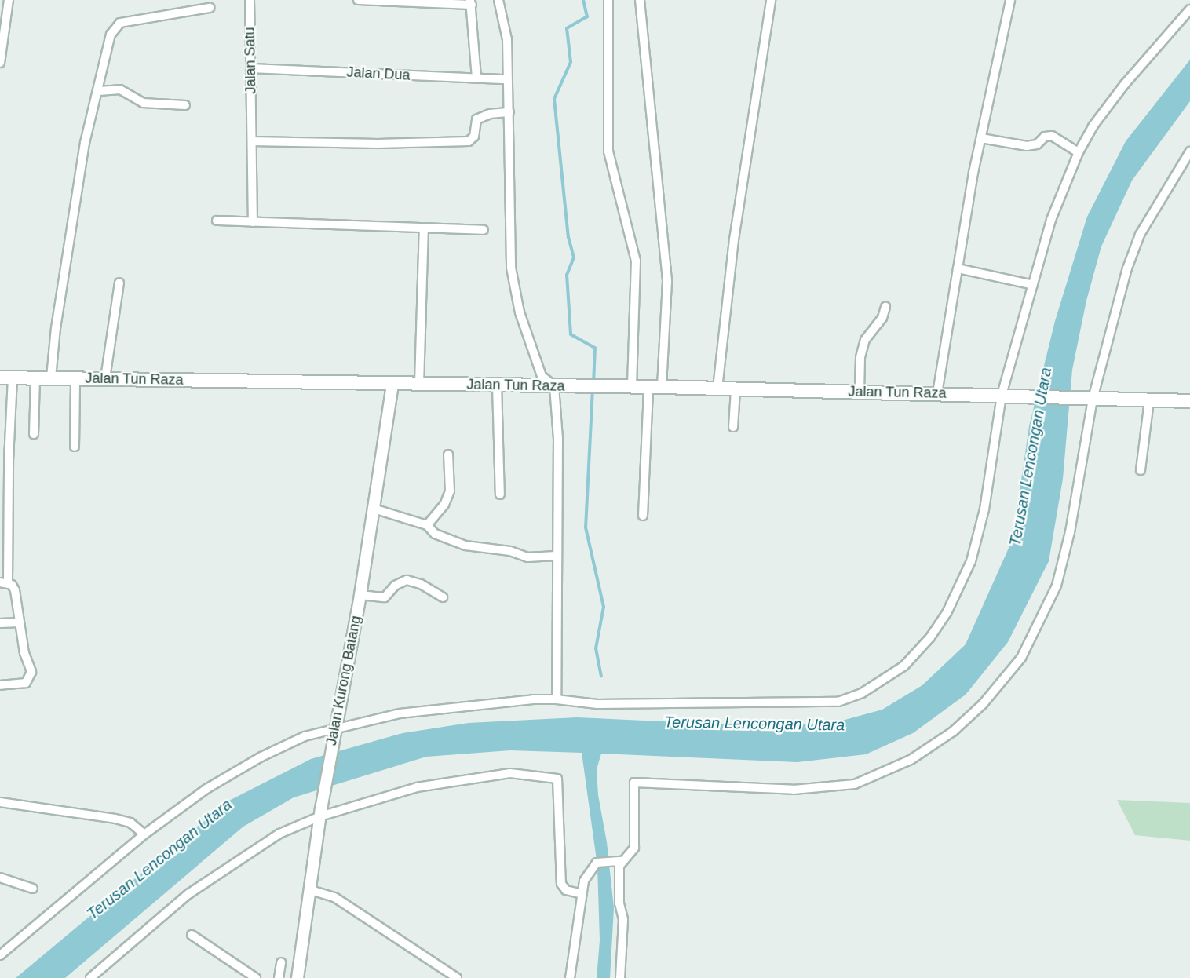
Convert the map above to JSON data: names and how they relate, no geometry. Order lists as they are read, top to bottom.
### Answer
{
  "streets": {
    "main road": ["Jalan Tun Raza"],
    "street": ["Jalan Satu", "Jalan Dua", "Jalan Kurong Batang"]
  },
  "crossings": [
    ["Jalan Satu", "Jalan Dua"],
    ["Jalan Tun Raza", "Jalan Kurong Batang"]
  ],
  "water": ["Terusan Lencongan Utara"]
}
